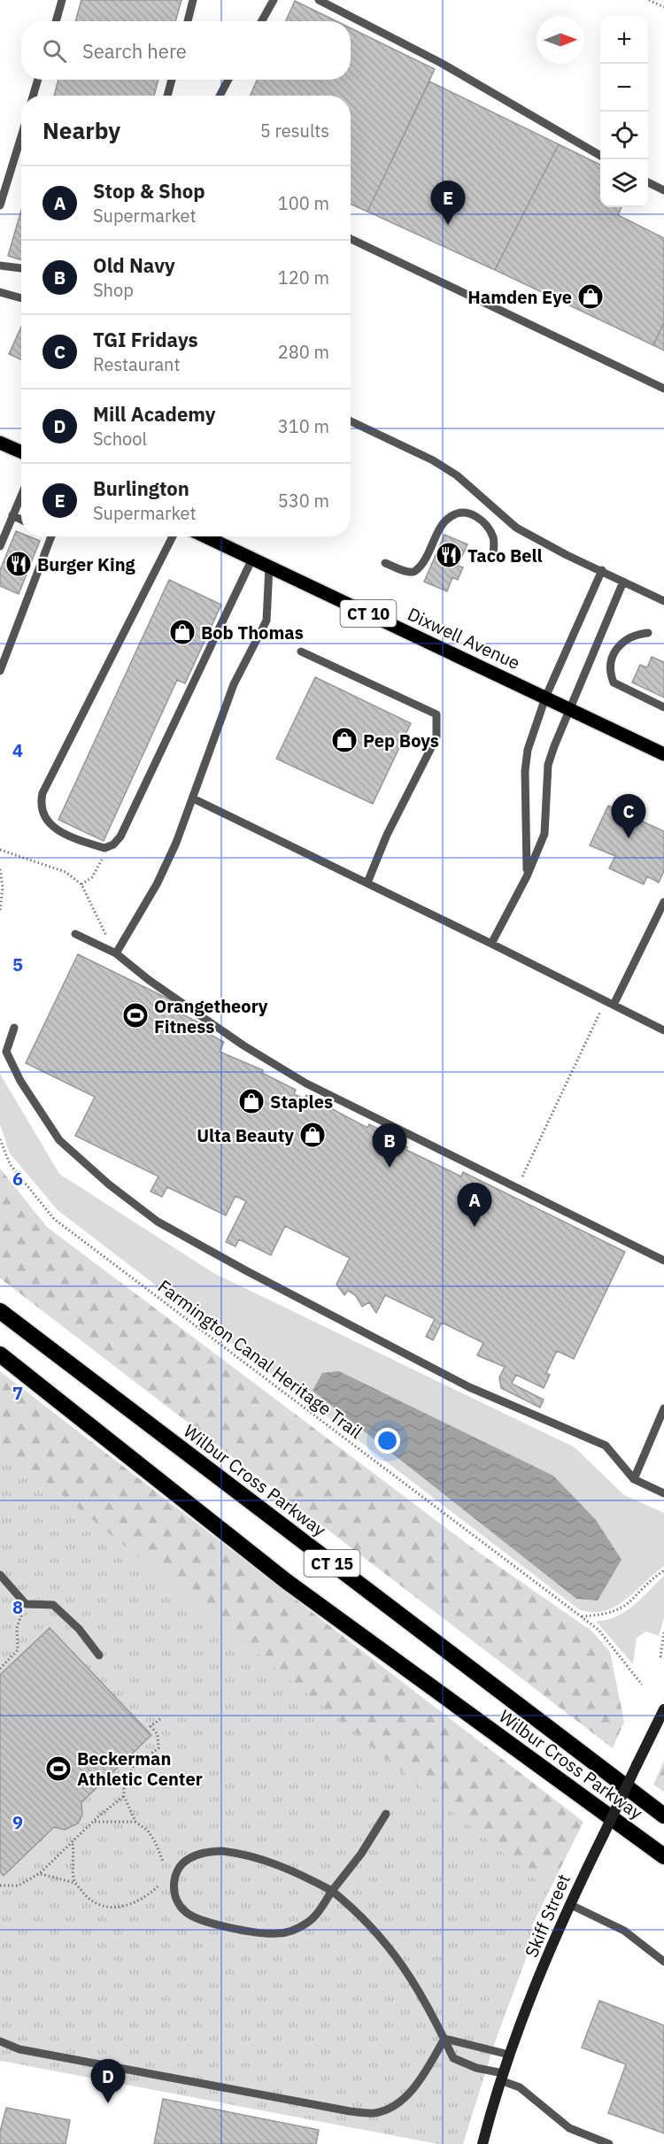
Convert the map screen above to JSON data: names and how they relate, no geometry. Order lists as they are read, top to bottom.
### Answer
{
  "streets": {
    "highway": ["Wilbur Cross Parkway", "CT 15"],
    "main road": ["CT 10", "Dixwell Avenue", "Skiff Street"],
    "path": ["Farmington Canal Heritage Trail"]
  },
  "places": {
    "shop": [
      "Hamden Eye",
      "Bob Thomas",
      "Pep Boys",
      "Staples",
      "Ulta Beauty"
    ],
    "restaurant": ["Taco Bell", "Burger King"],
    "sports": ["Orangetheory Fitness", "Beckerman Athletic Center"]
  },
  "north": "right",
  "page": {
    "map_buttons": ["+", "−"],
    "search": "Search here",
    "heading": ["Nearby", "5 results"],
    "list": [
      {
        "mark": "A",
        "name": "Stop & Shop",
        "note": "Supermarket",
        "value": "100 m"
      },
      {
        "mark": "B",
        "name": "Old Navy",
        "note": "Shop",
        "value": "120 m"
      },
      {
        "mark": "C",
        "name": "TGI Fridays",
        "note": "Restaurant",
        "value": "280 m"
      },
      {
        "mark": "D",
        "name": "Mill Academy",
        "note": "School",
        "value": "310 m"
      },
      {
        "mark": "E",
        "name": "Burlington",
        "note": "Supermarket",
        "value": "530 m"
      }
    ],
    "pins": [
      "E",
      "C",
      "B",
      "A",
      "D"
    ]
  },
  "grid": {
    "rows": [
      "4",
      "5",
      "6",
      "7",
      "8",
      "9"
    ]
  }
}
